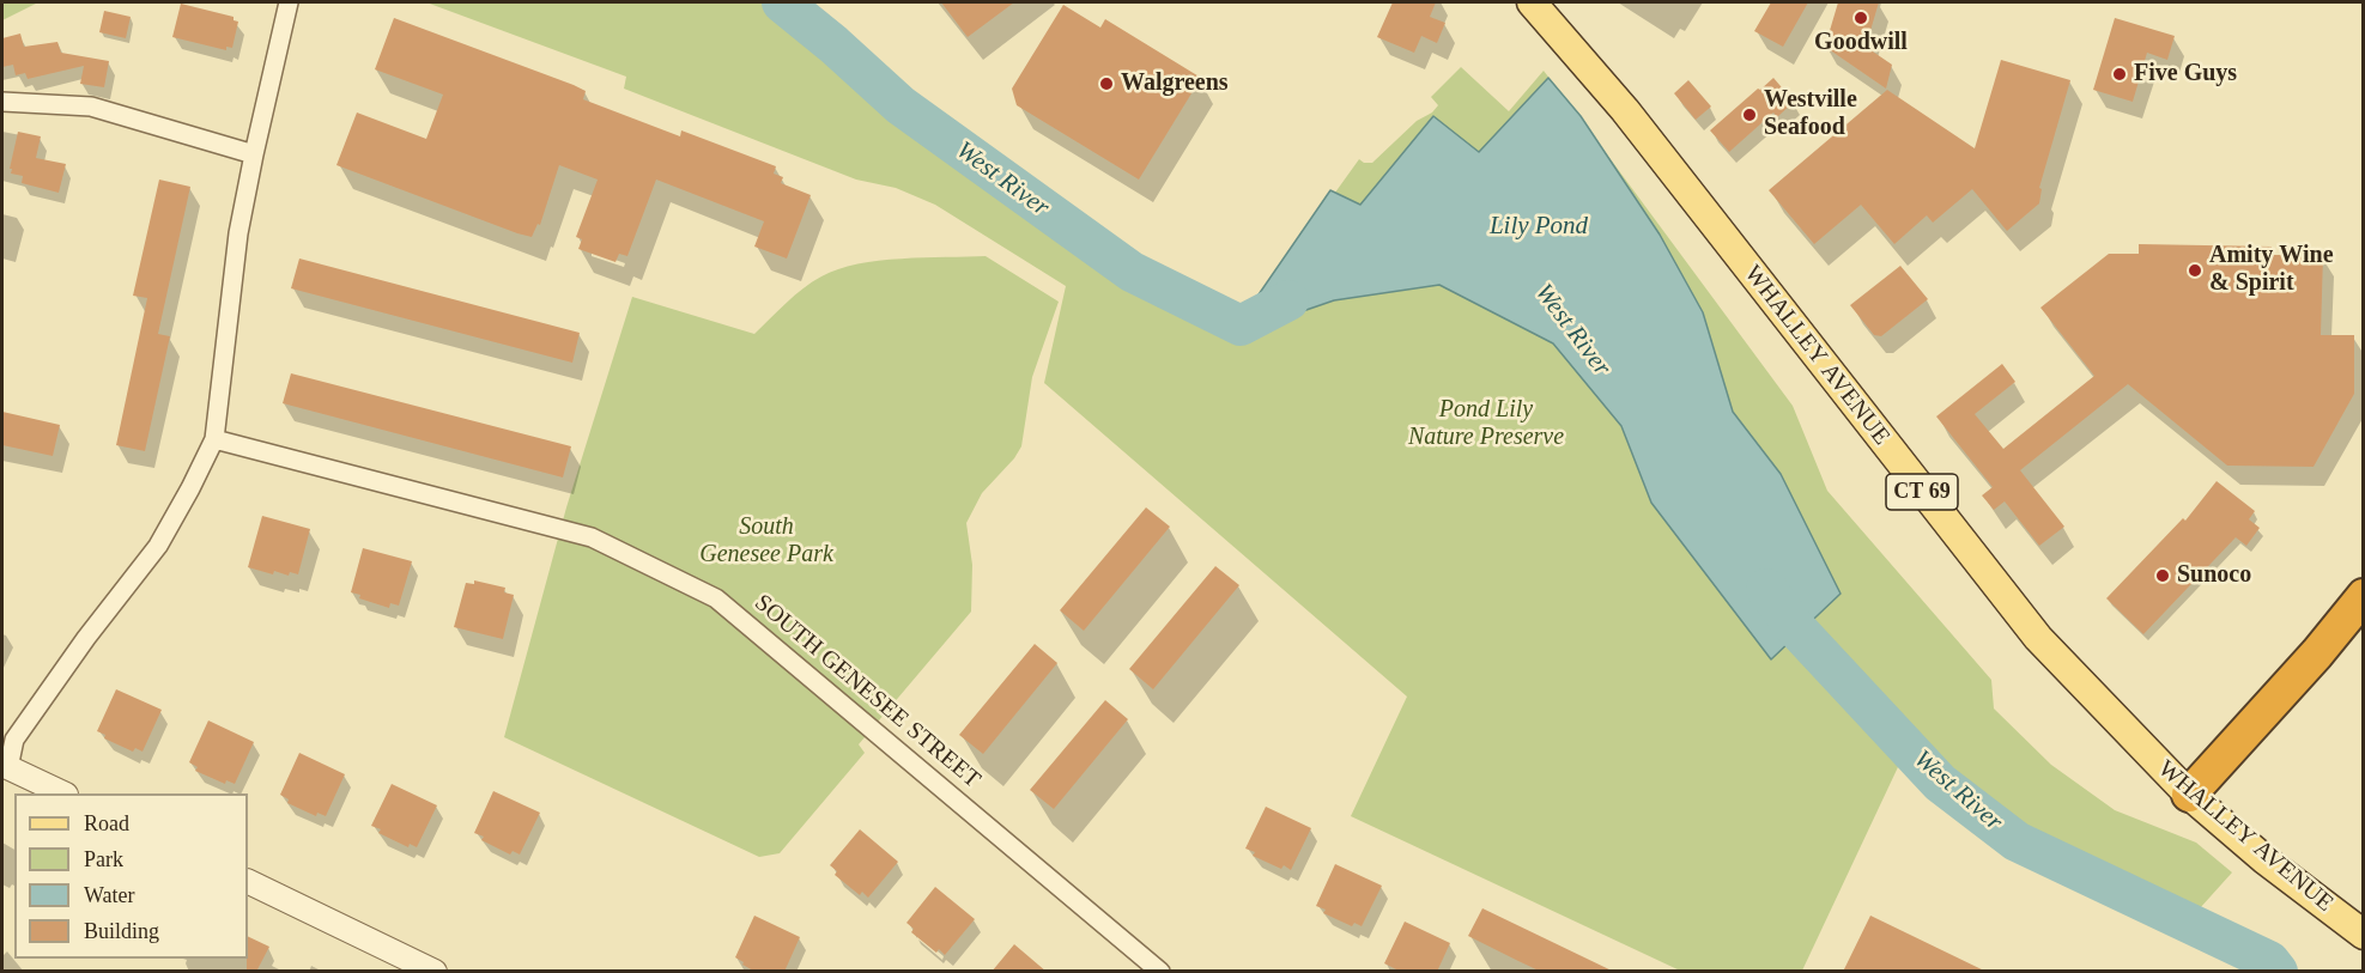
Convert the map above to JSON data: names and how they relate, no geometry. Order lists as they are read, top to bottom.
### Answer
{
  "streets": {
    "main road": ["WHALLEY AVENUE", "CT 69"],
    "street": ["SOUTH GENESEE STREET"]
  },
  "water": ["West River", "Lily Pond"],
  "parks": ["Pond Lily Nature Preserve", "South Genesee Park"],
  "places": [
    "Goodwill",
    "Five Guys",
    "Walgreens",
    "Westville Seafood",
    "Amity Wine & Spirit",
    "Sunoco"
  ],
  "legend": [
    "Road",
    "Park",
    "Water",
    "Building"
  ]
}
